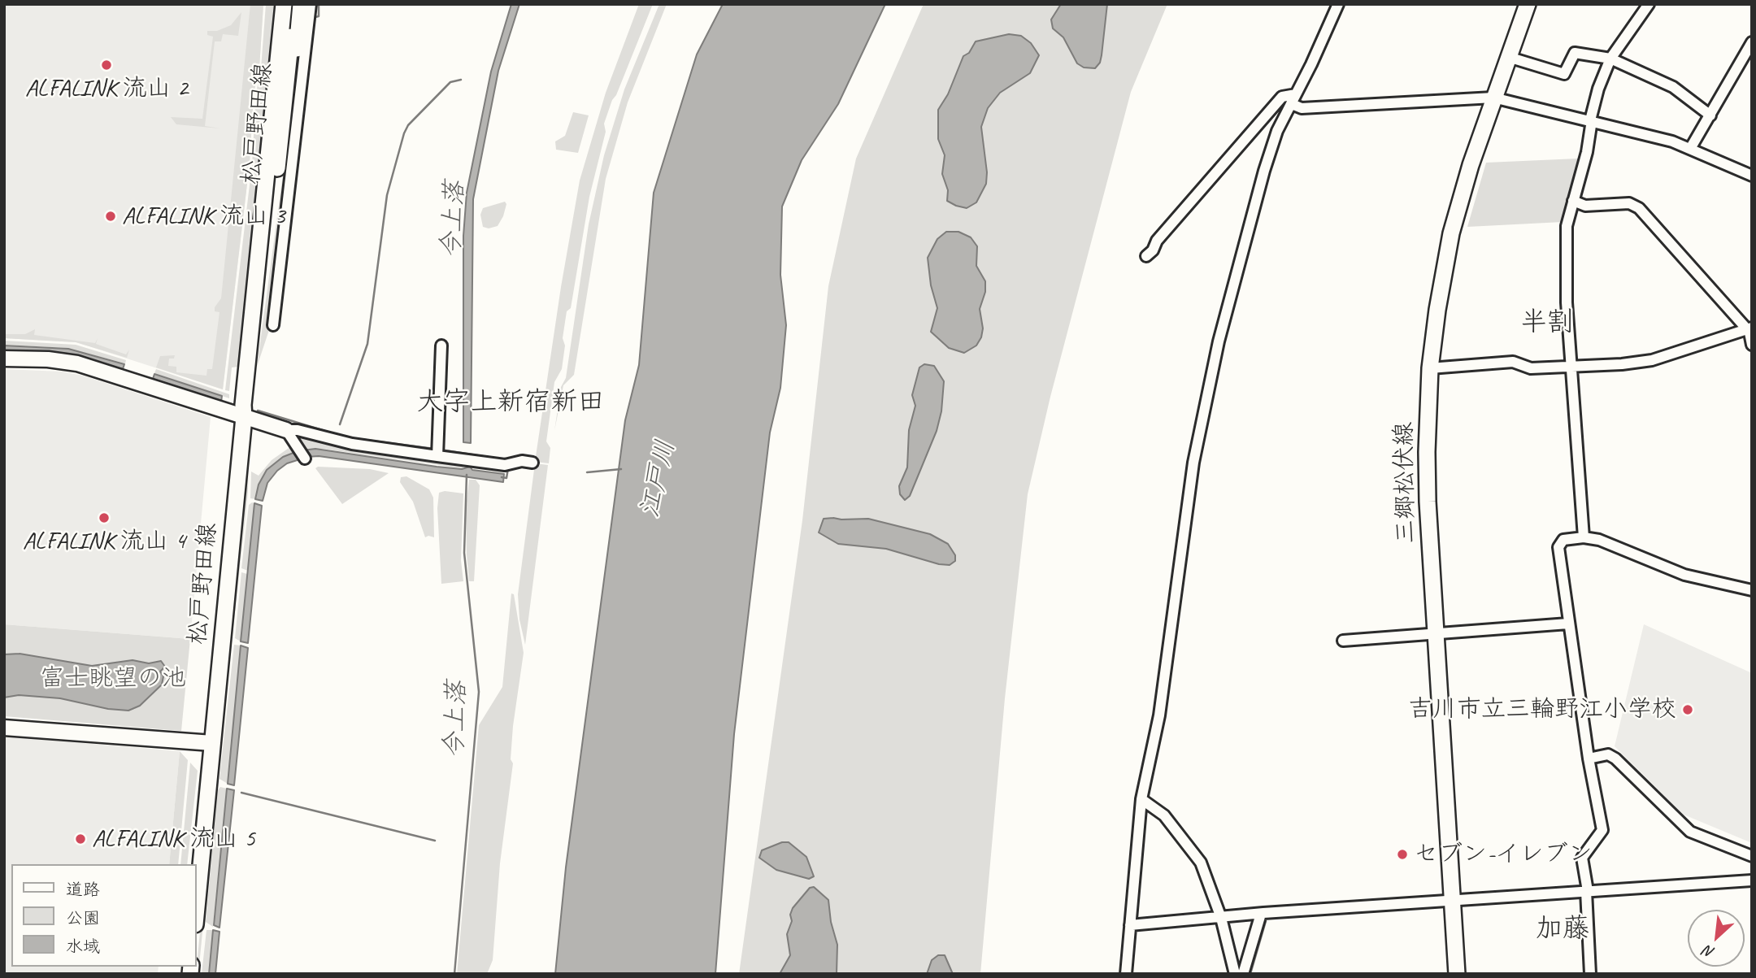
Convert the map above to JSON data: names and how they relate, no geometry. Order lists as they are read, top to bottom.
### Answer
{
  "streets": {
    "main road": ["松戸野田線", "三郷松伏線"]
  },
  "districts": ["半割", "大字上新宿新田", "加藤"],
  "water": ["今上落", "江戸川"],
  "parks": ["富士眺望の池"],
  "places": [
    "ALFALINK 流山 2",
    "ALFALINK 流山 3",
    "ALFALINK 流山 4",
    "吉川市立三輪野江小学校",
    "ALFALINK 流山 5",
    "セブン-イレブン"
  ],
  "legend": ["道路", "公園", "水域"],
  "north": "bottom left"
}
